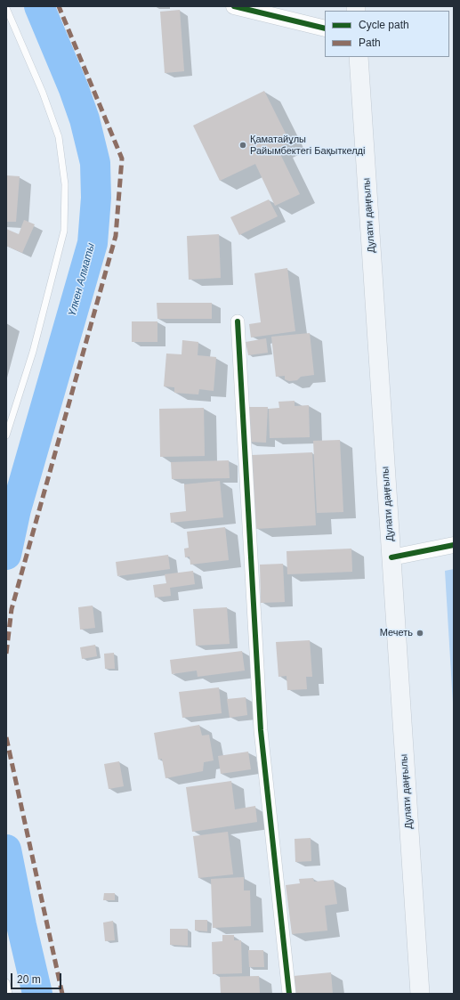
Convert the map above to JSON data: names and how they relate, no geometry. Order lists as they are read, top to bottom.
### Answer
{
  "streets": {
    "main road": ["Дулати даңғылы"]
  },
  "water": ["Үлкен Алматы"],
  "places": ["Қаматайұлы Райымбектегі Бақыткелді", "Мечеть"],
  "legend": ["Cycle path", "Path"],
  "scale_bar": "20 m"
}
